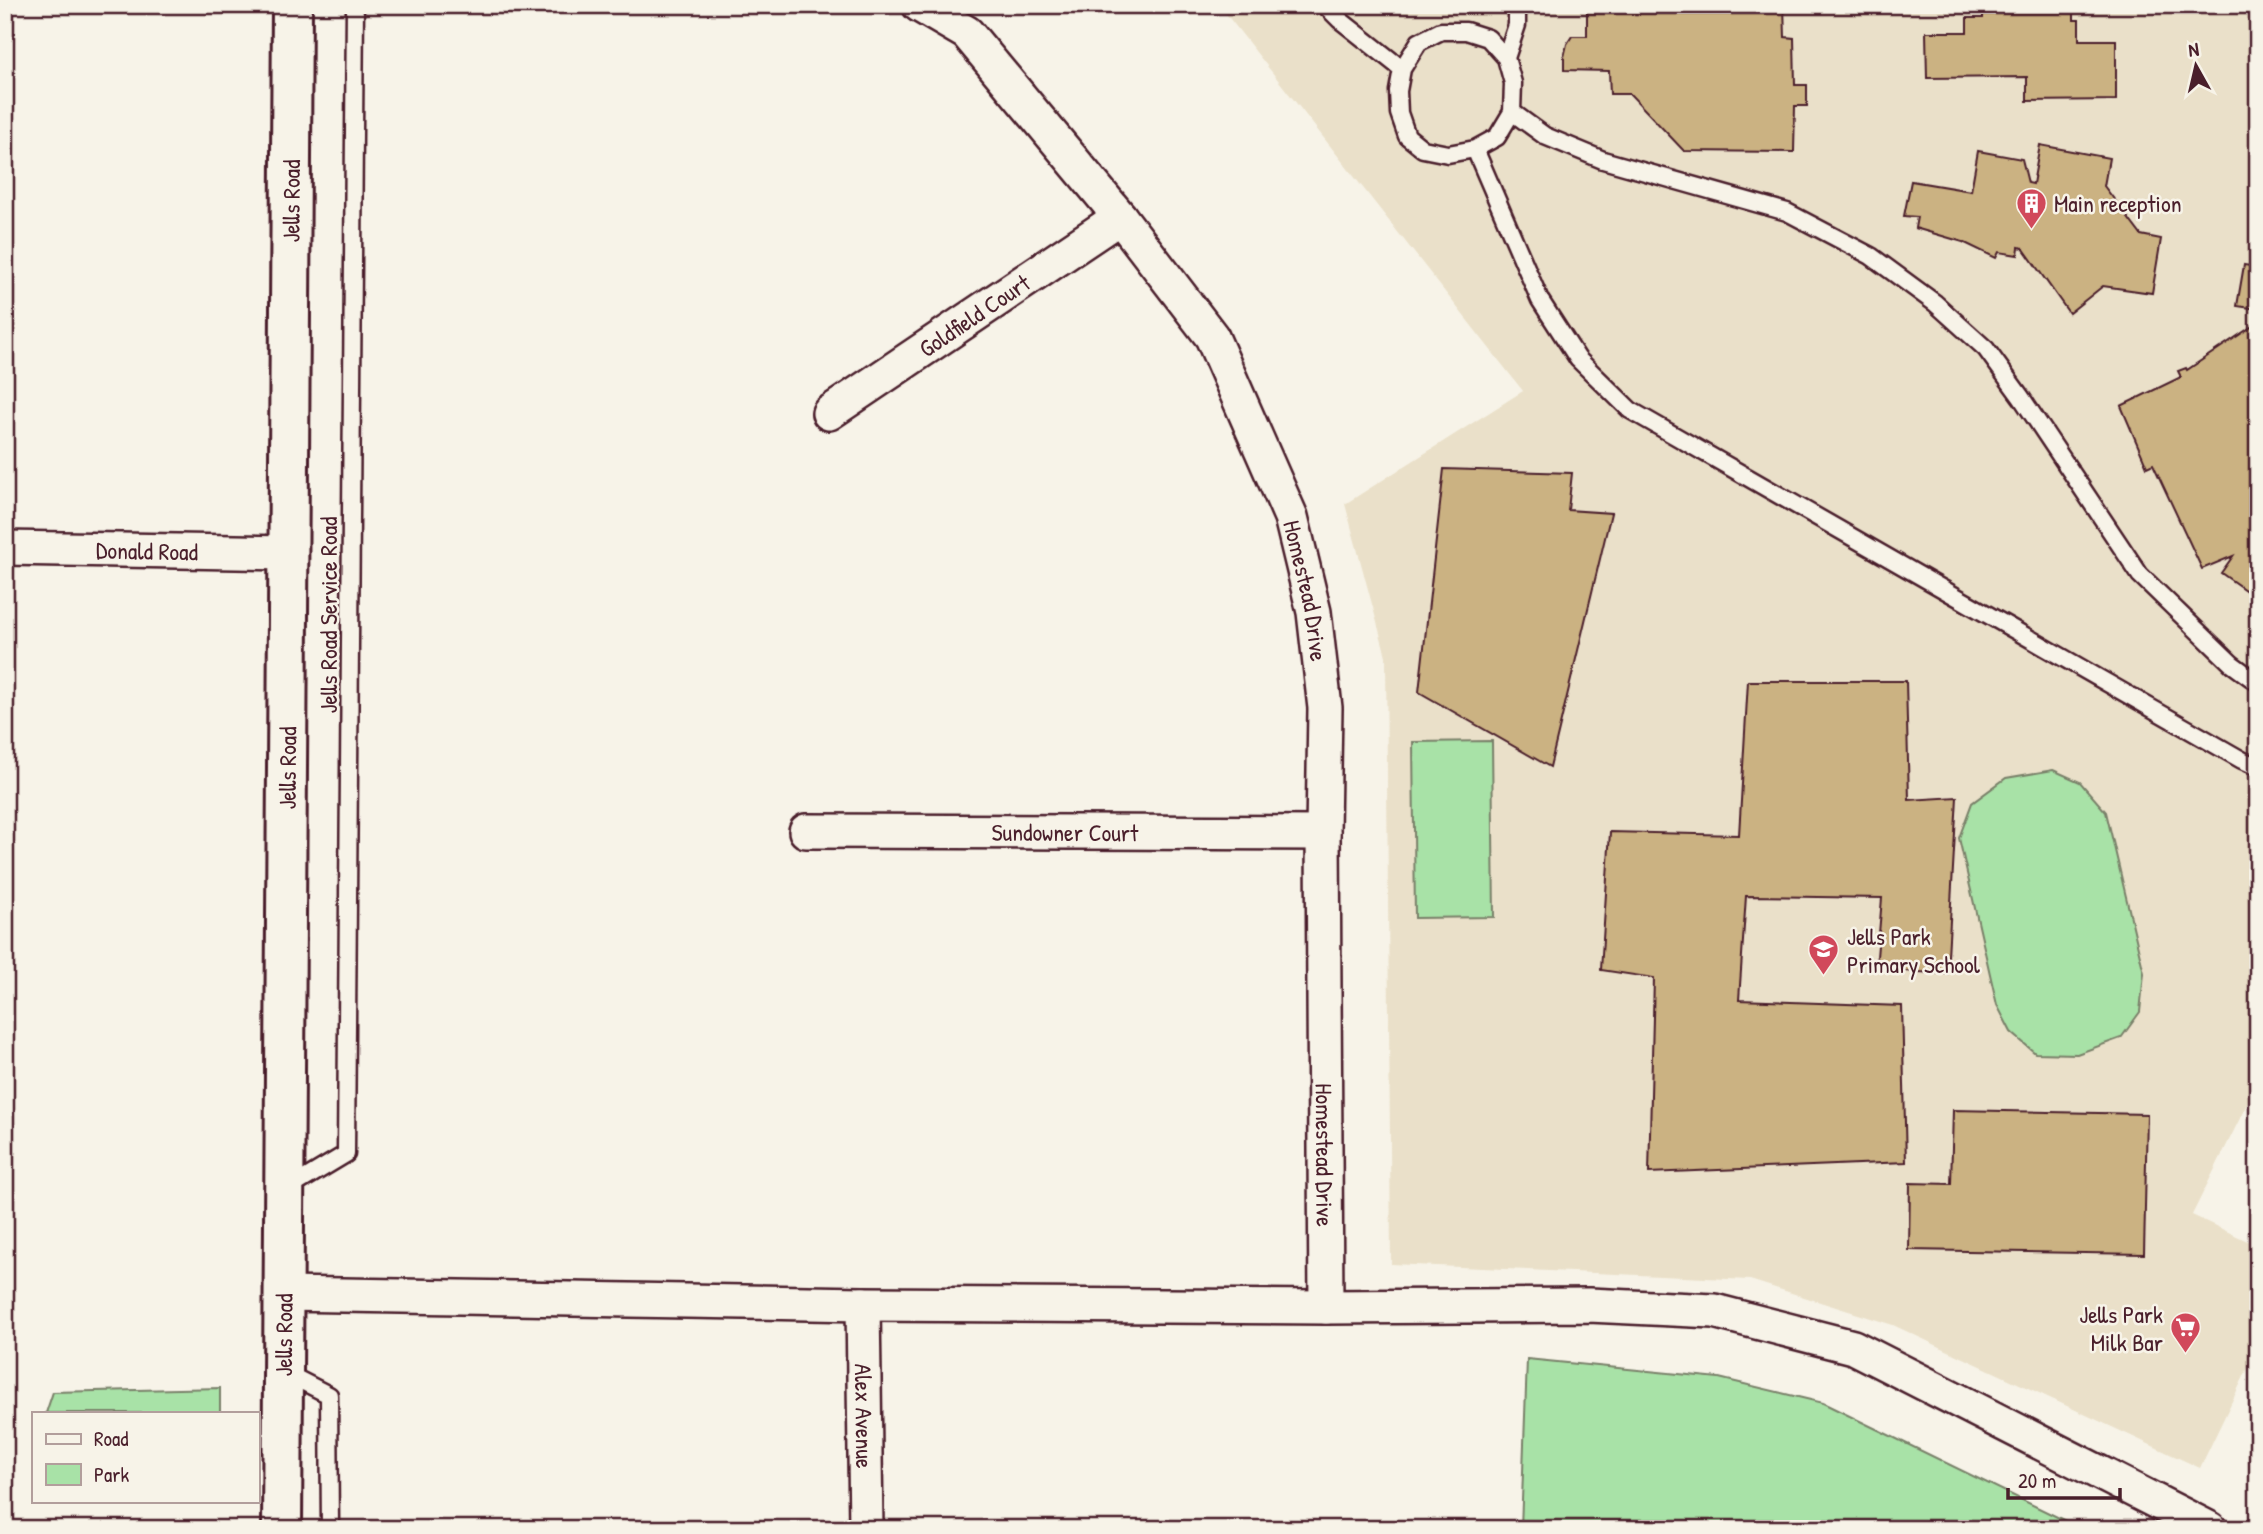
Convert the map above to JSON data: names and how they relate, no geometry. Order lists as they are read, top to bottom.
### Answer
{
  "streets": {
    "main road": ["Jells Road"],
    "street": [
      "Goldfield Court",
      "Donald Road",
      "Homestead Drive",
      "Sundowner Court",
      "Alex Avenue"
    ],
    "lane": ["Jells Road Service Road"]
  },
  "crossings": [
    ["Jells Road", "Donald Road"],
    ["Jells Road", "Jells Road Service Road"],
    ["Goldfield Court", "Homestead Drive"],
    ["Homestead Drive", "Sundowner Court"]
  ],
  "places": {
    "building": ["Main reception"],
    "school or university": ["Jells Park Primary School"],
    "supermarket": ["Jells Park Milk Bar"]
  },
  "legend": ["Road", "Park"],
  "scale_bar": "20 m",
  "north": "top"
}
